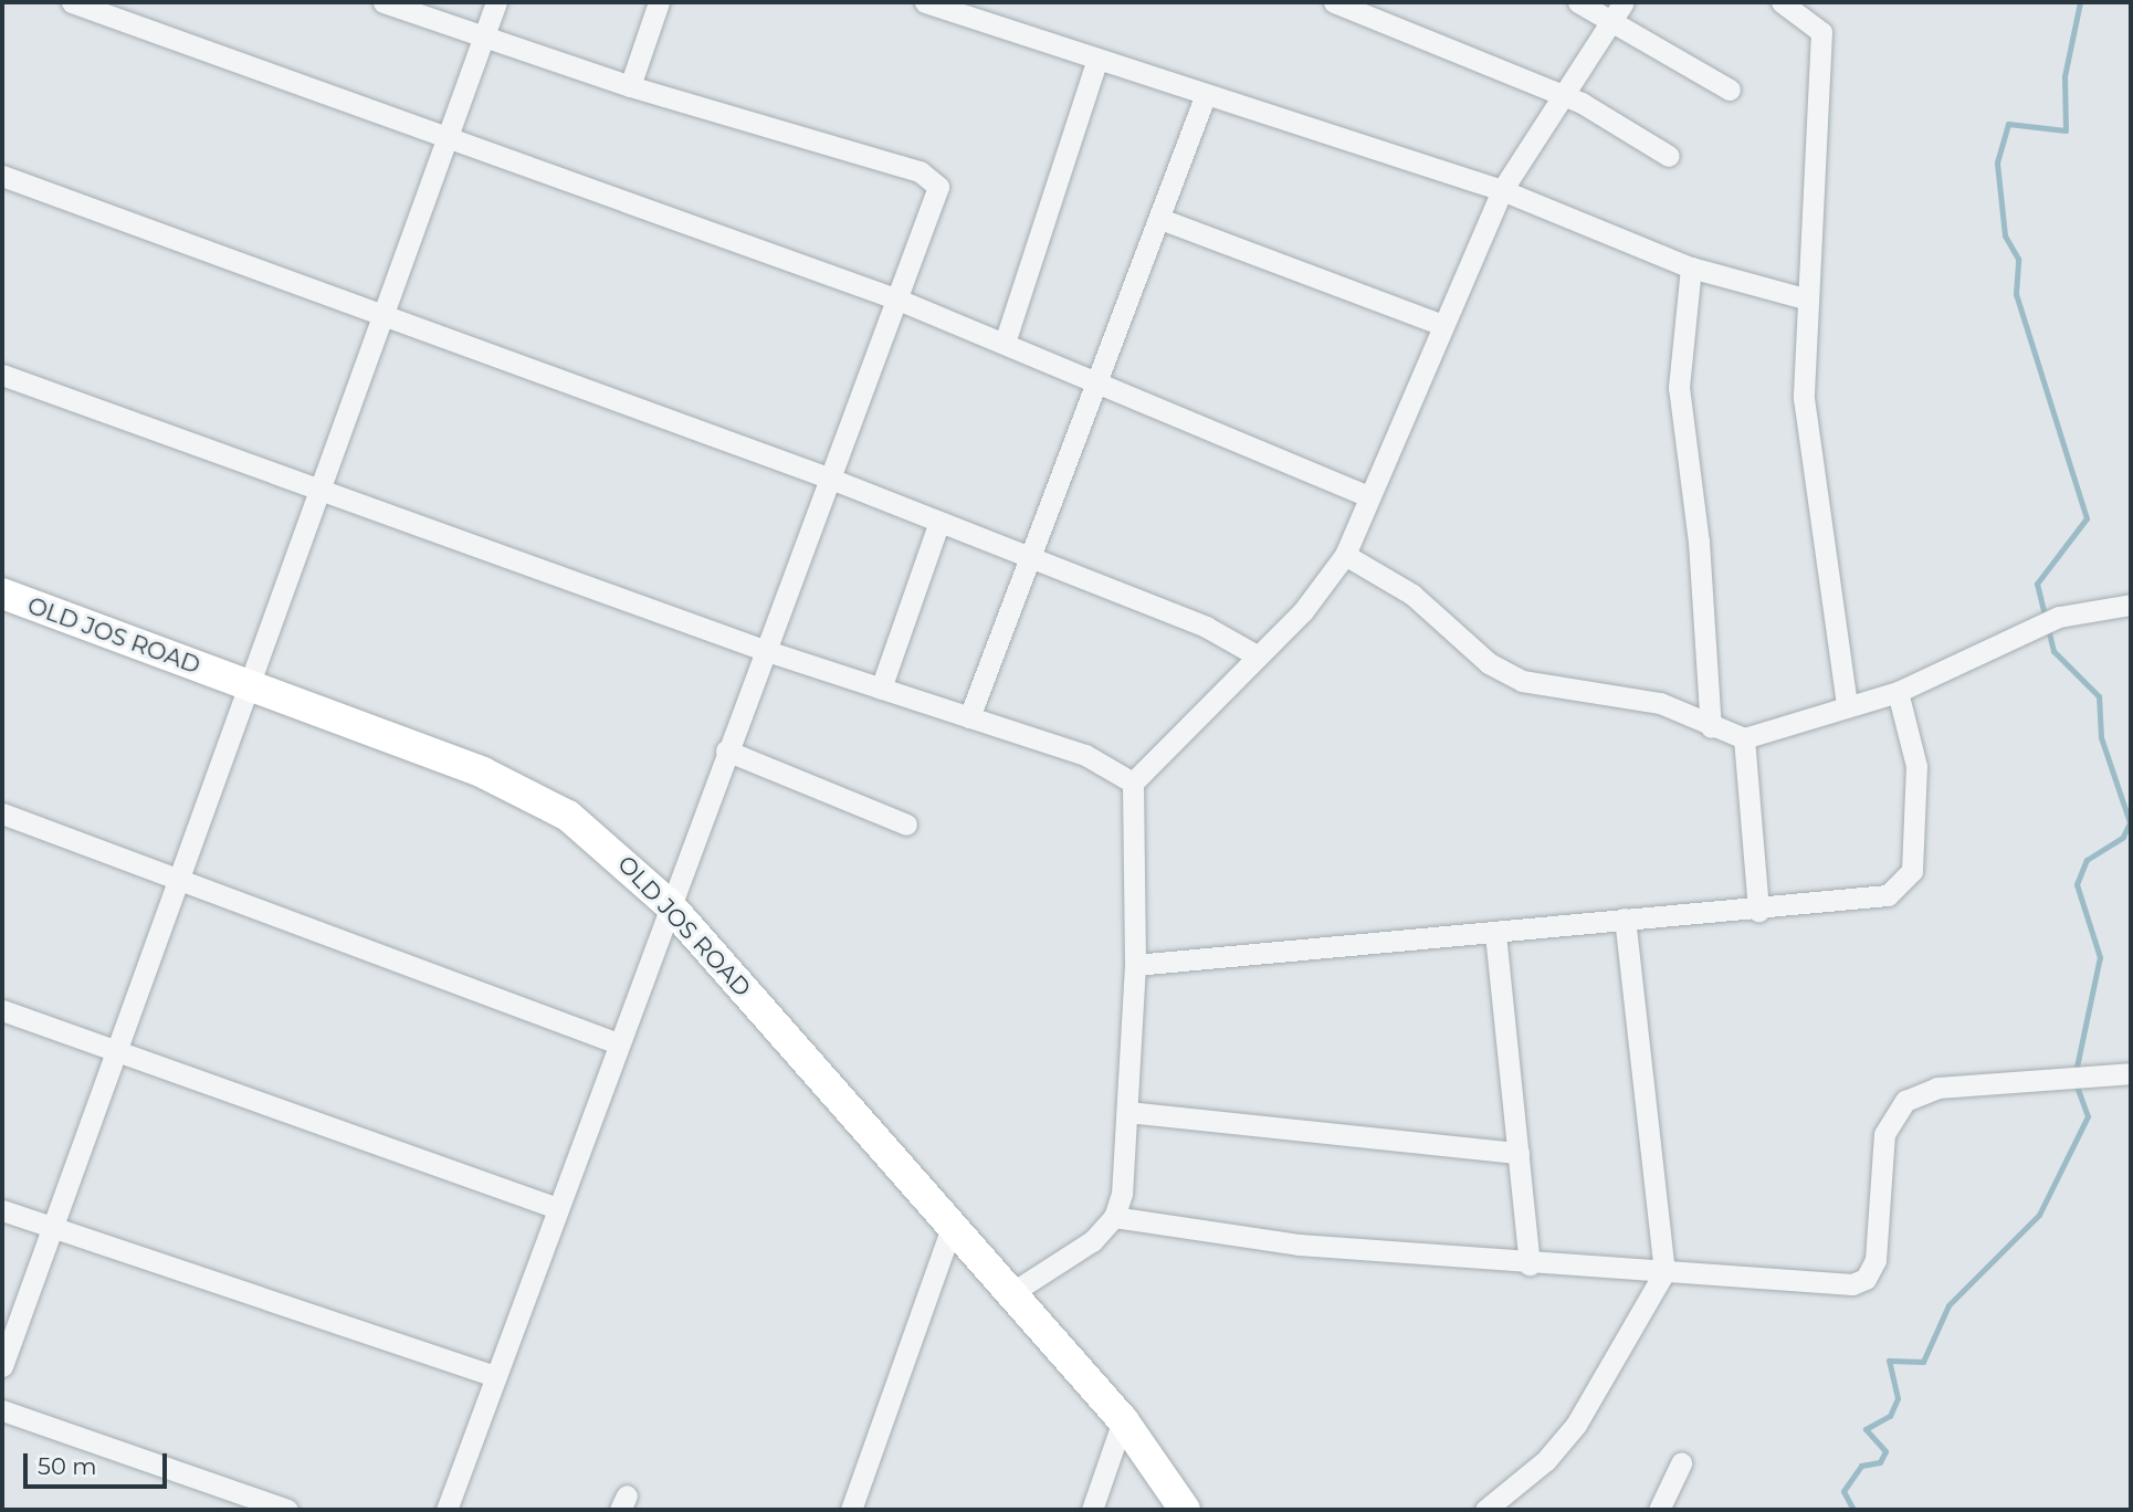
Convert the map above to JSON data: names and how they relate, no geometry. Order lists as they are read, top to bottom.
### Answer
{
  "streets": {
    "main road": ["OLD JOS ROAD"]
  },
  "scale_bar": "50 m"
}
